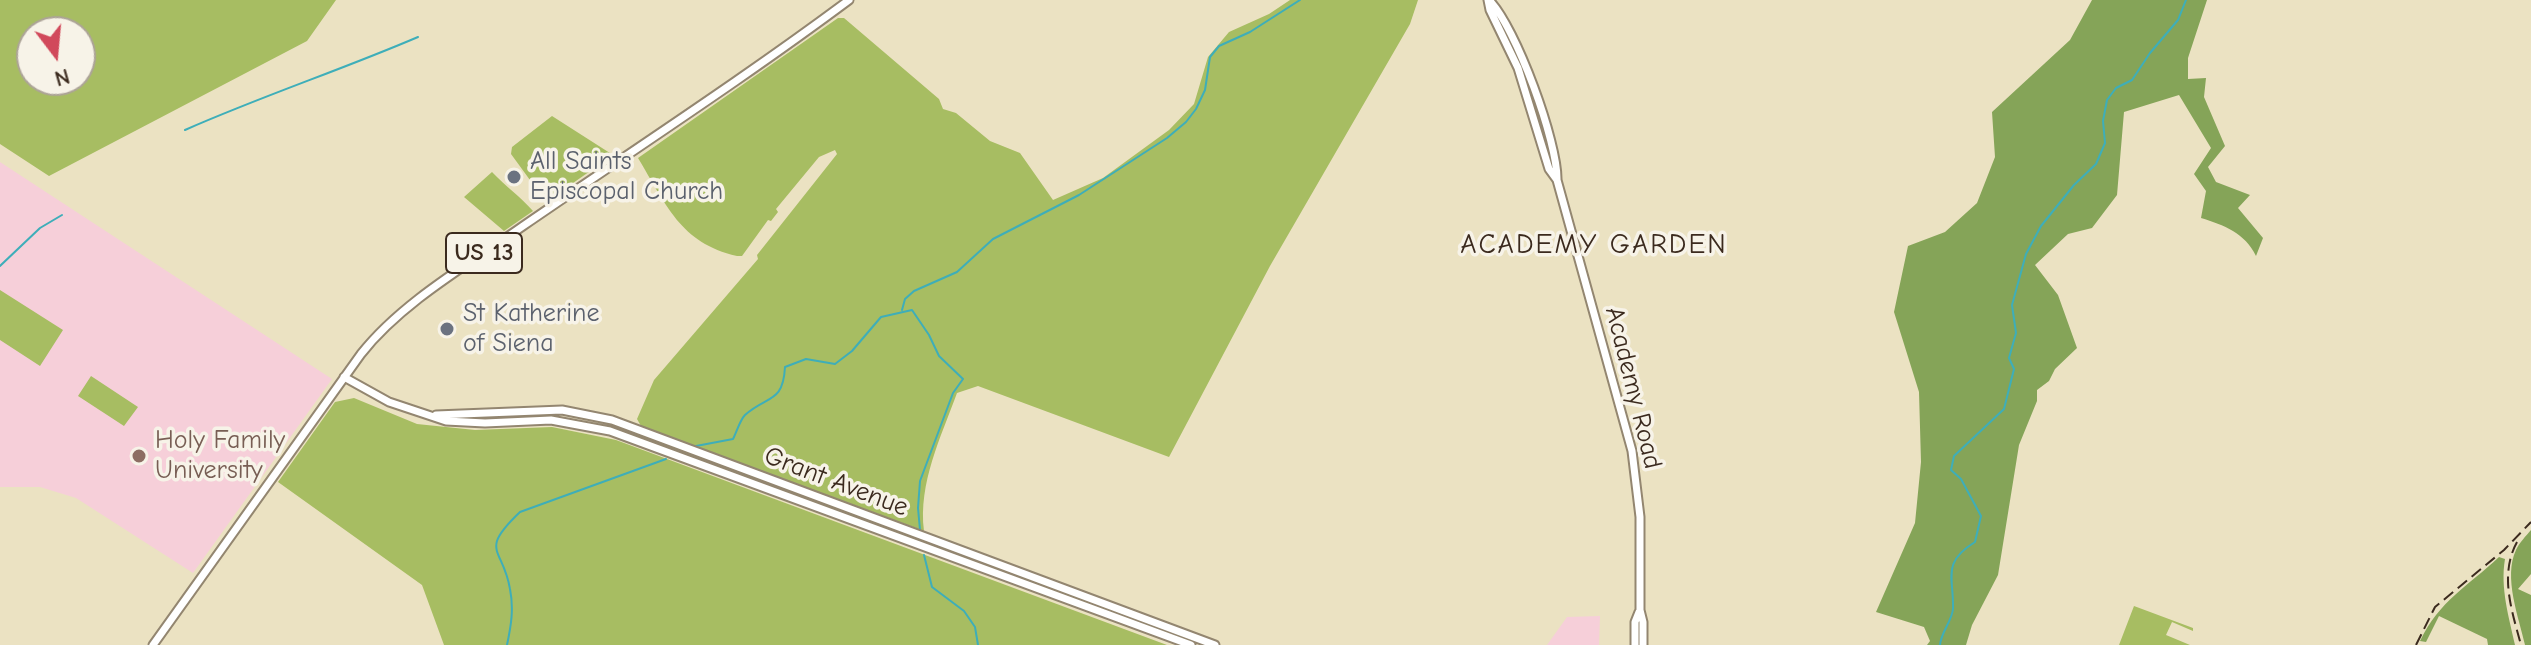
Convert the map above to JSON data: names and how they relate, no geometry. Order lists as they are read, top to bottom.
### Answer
{
  "streets": {
    "main road": ["US 13", "Academy Road", "Grant Avenue"]
  },
  "crossings": [
    ["US 13", "Grant Avenue"]
  ],
  "districts": ["ACADEMY GARDEN"],
  "places": ["All Saints Episcopal Church", "St Katherine of Siena", "Holy Family University"],
  "north": "bottom"
}
